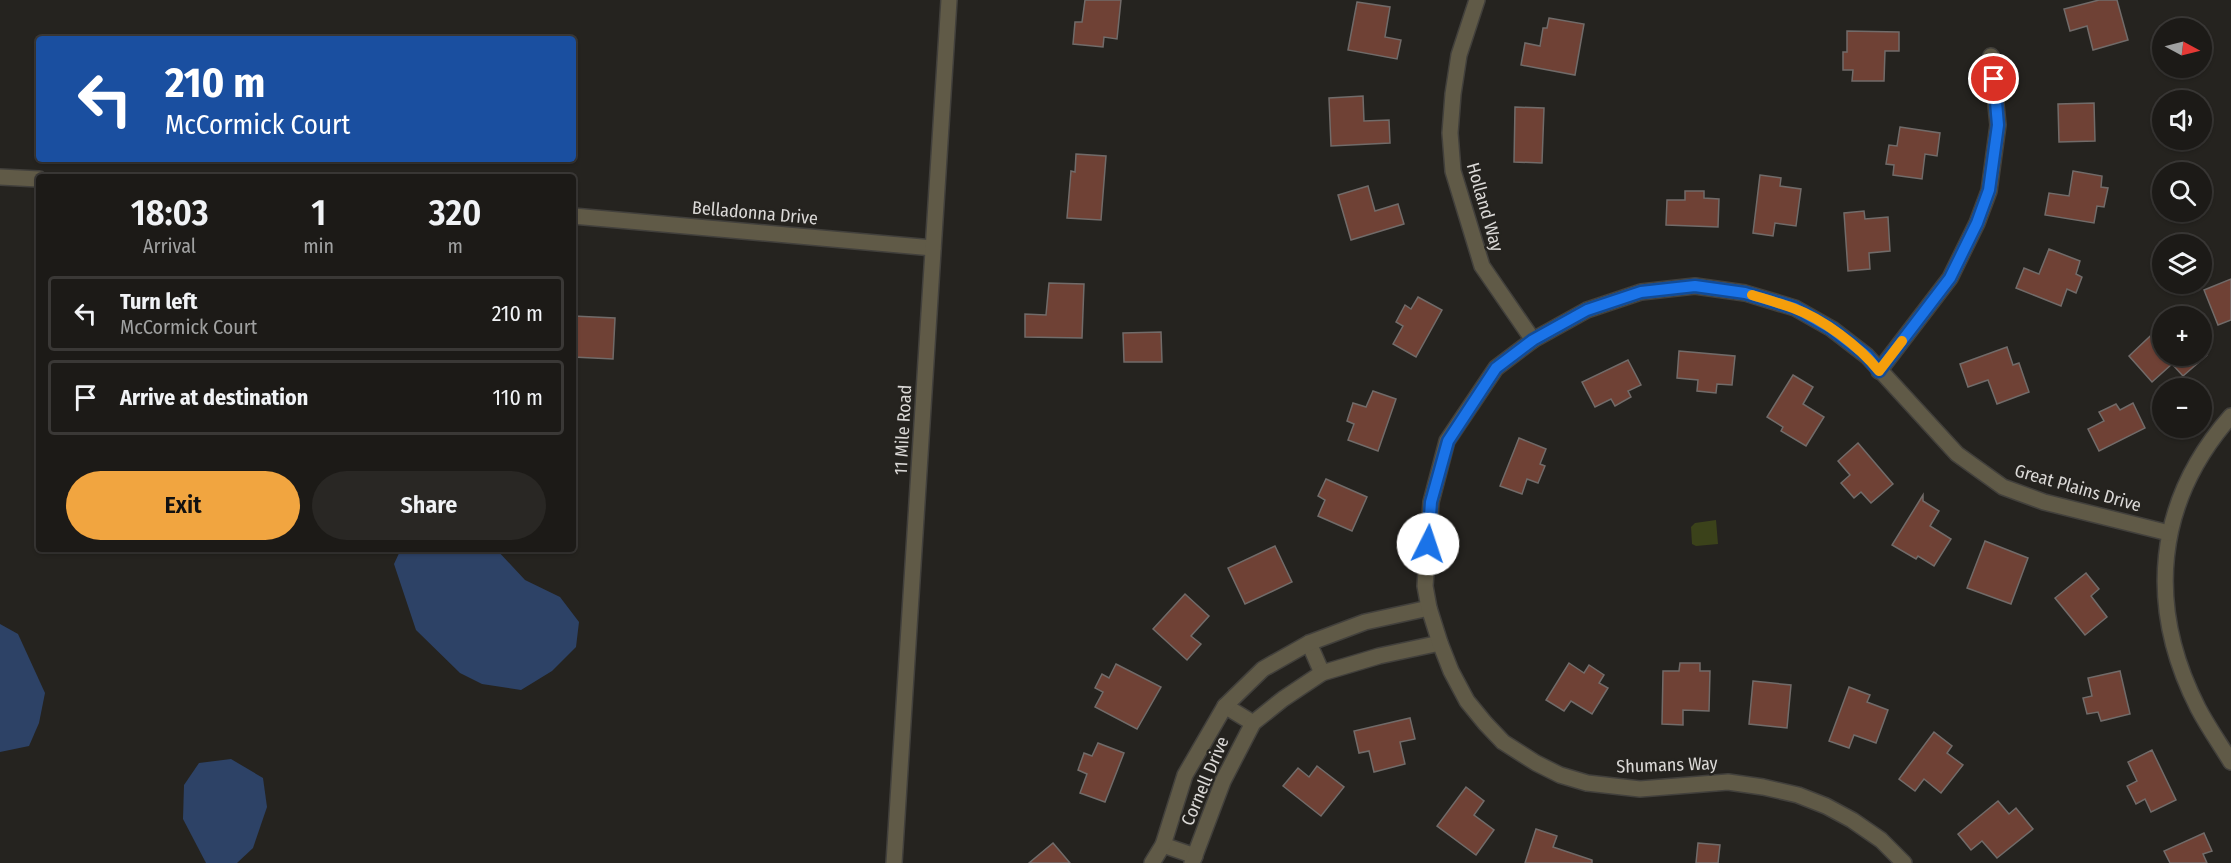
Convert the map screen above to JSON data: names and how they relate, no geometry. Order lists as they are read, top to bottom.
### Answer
{
  "streets": {
    "street": [
      "Holland Way",
      "Belladonna Drive",
      "11 Mile Road",
      "Great Plains Drive",
      "Shumans Way",
      "Cornell Drive"
    ]
  },
  "crossings": [
    ["Holland Way", "Great Plains Drive"],
    ["Belladonna Drive", "11 Mile Road"],
    ["Great Plains Drive", "Shumans Way"],
    ["Great Plains Drive", "Cornell Drive"],
    ["Shumans Way", "Cornell Drive"]
  ],
  "north": "right",
  "page": {
    "map_buttons": ["+", "−"],
    "turn": ["210 m", "McCormick Court"],
    "eta": [
      "18:03",
      "Arrival",
      "1",
      "min",
      "320",
      "m"
    ],
    "list": [
      {
        "name": "Turn left",
        "note": "McCormick Court",
        "value": "210 m"
      },
      {
        "name": "Arrive at destination",
        "value": "110 m"
      }
    ],
    "buttons": ["Exit", "Share"]
  }
}
